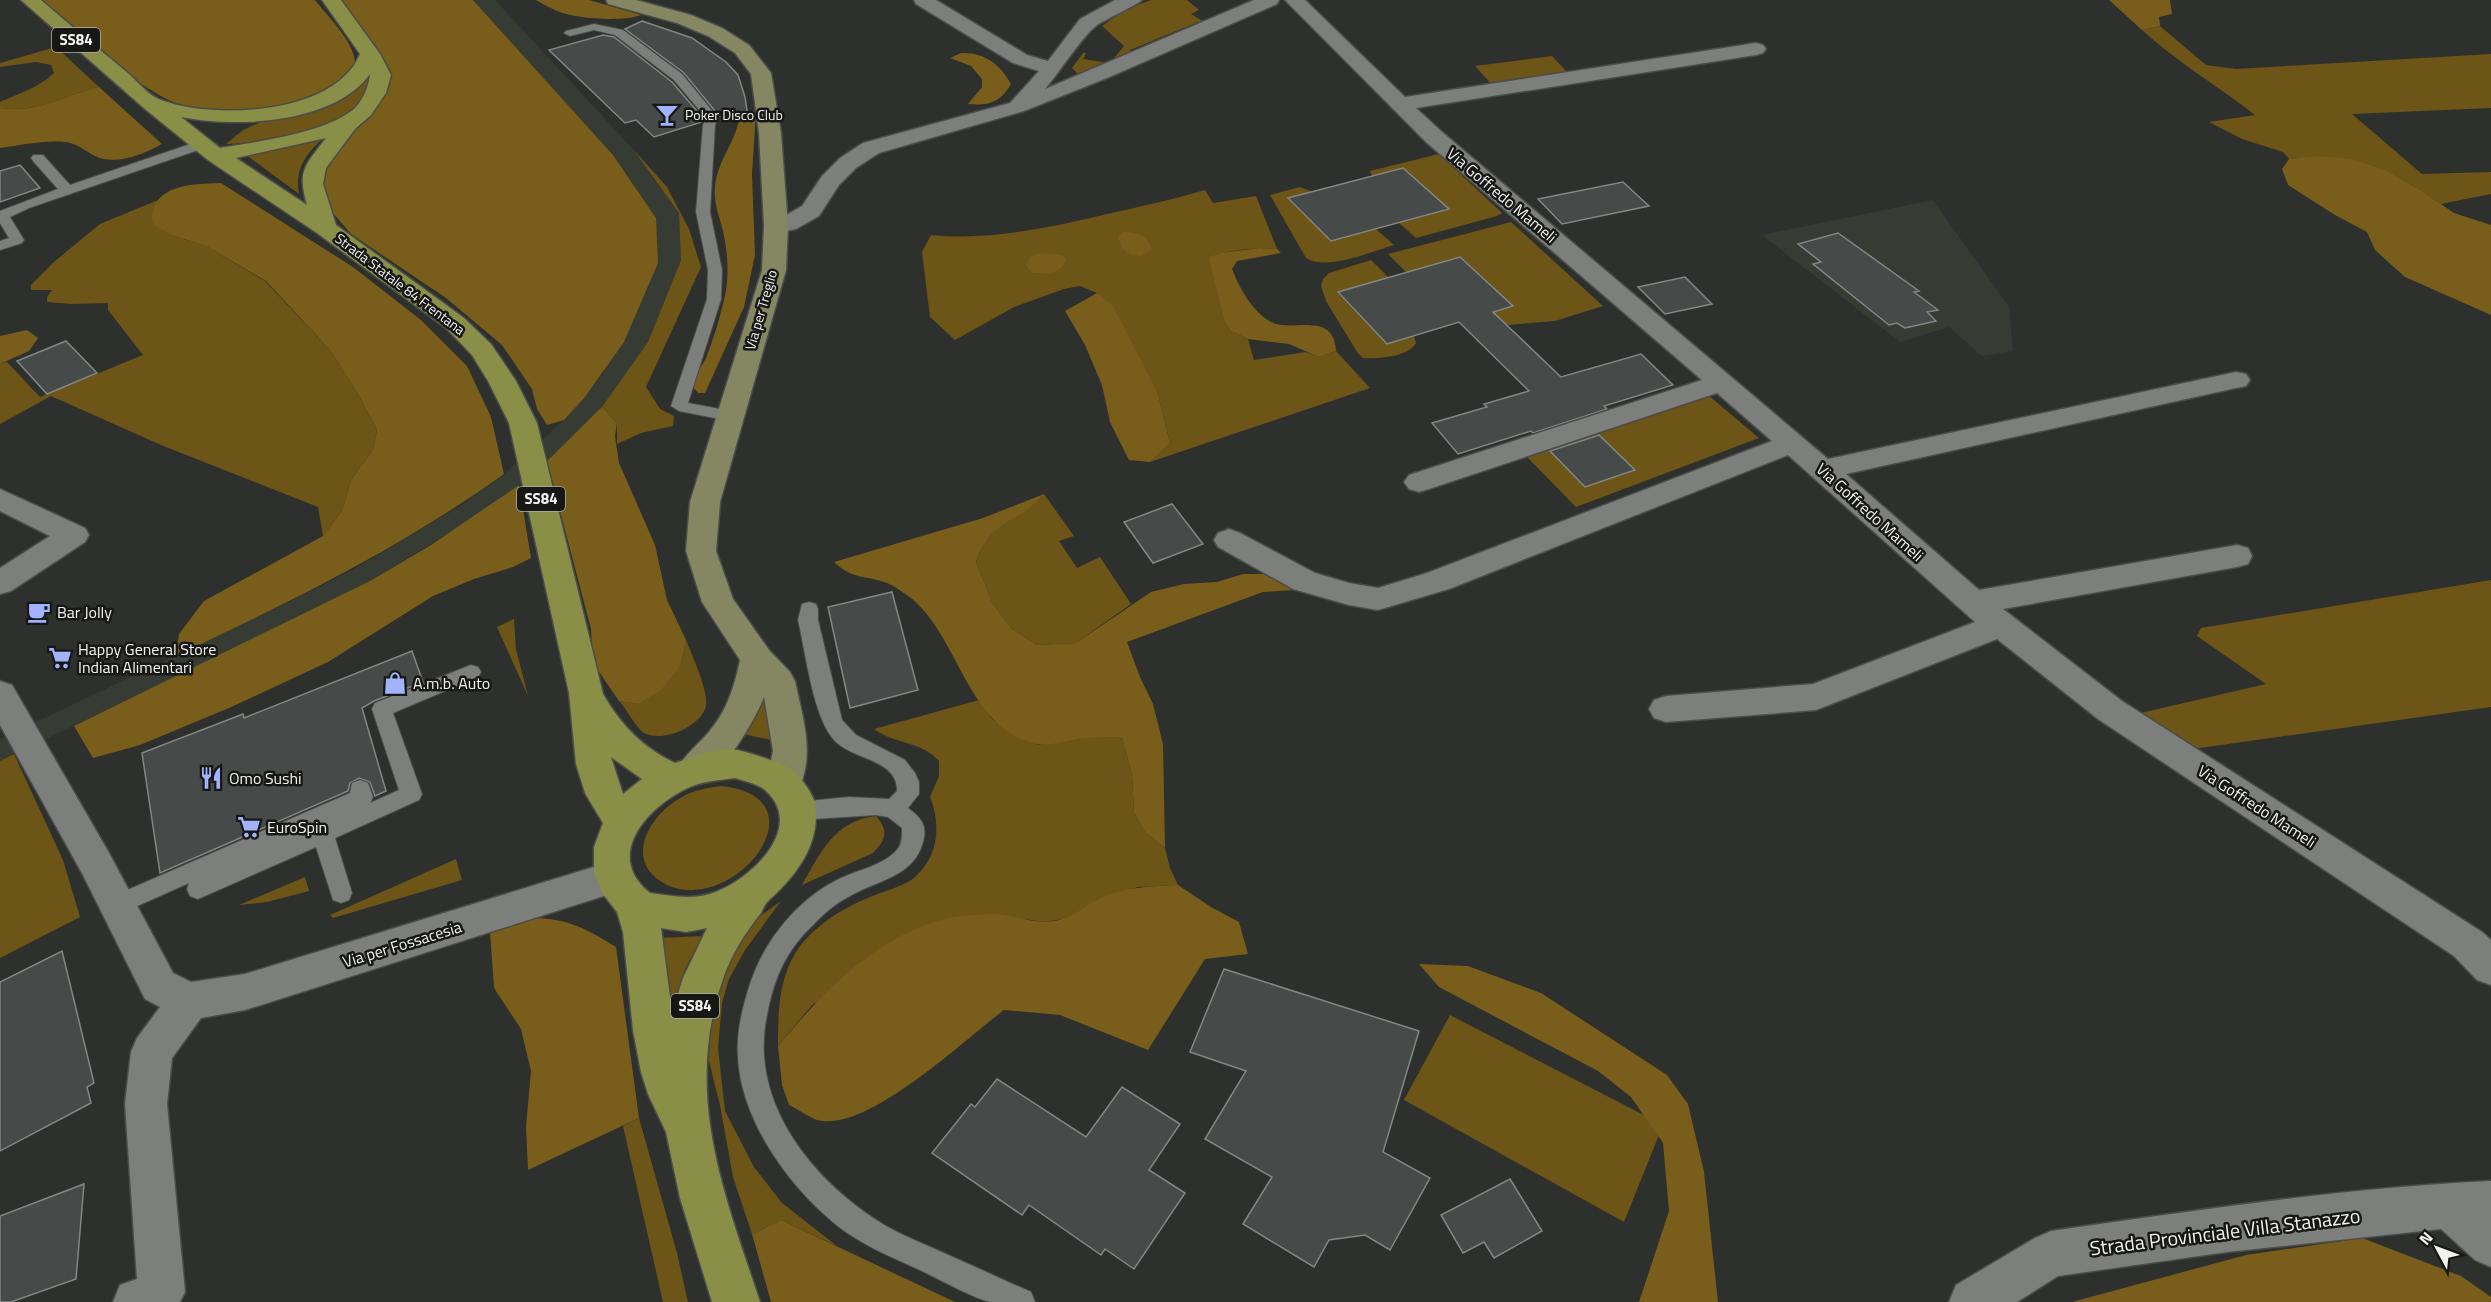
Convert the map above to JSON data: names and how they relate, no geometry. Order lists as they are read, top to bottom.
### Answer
{
  "streets": {
    "main road": ["SS84", "Strada Statale 84 Frentana", "Via per Treglio"],
    "street": ["Via Goffredo Mameli", "Via per Fossacesia", "Strada Provinciale Villa Stanazzo"]
  },
  "crossings": [
    ["SS84", "Strada Statale 84 Frentana"],
    ["SS84", "Via per Treglio"],
    ["SS84", "Via per Fossacesia"],
    ["Strada Statale 84 Frentana", "Via per Treglio"],
    ["Strada Statale 84 Frentana", "Via per Fossacesia"],
    ["Via per Treglio", "Via per Fossacesia"]
  ],
  "places": {
    "bar": ["Poker Disco Club"],
    "cafe": ["Bar Jolly"],
    "supermarket": ["Happy General Store Indian Alimentari", "EuroSpin"],
    "shop": ["A.m.b. Auto"],
    "restaurant": ["Omo Sushi"]
  },
  "north": "top left"
}
